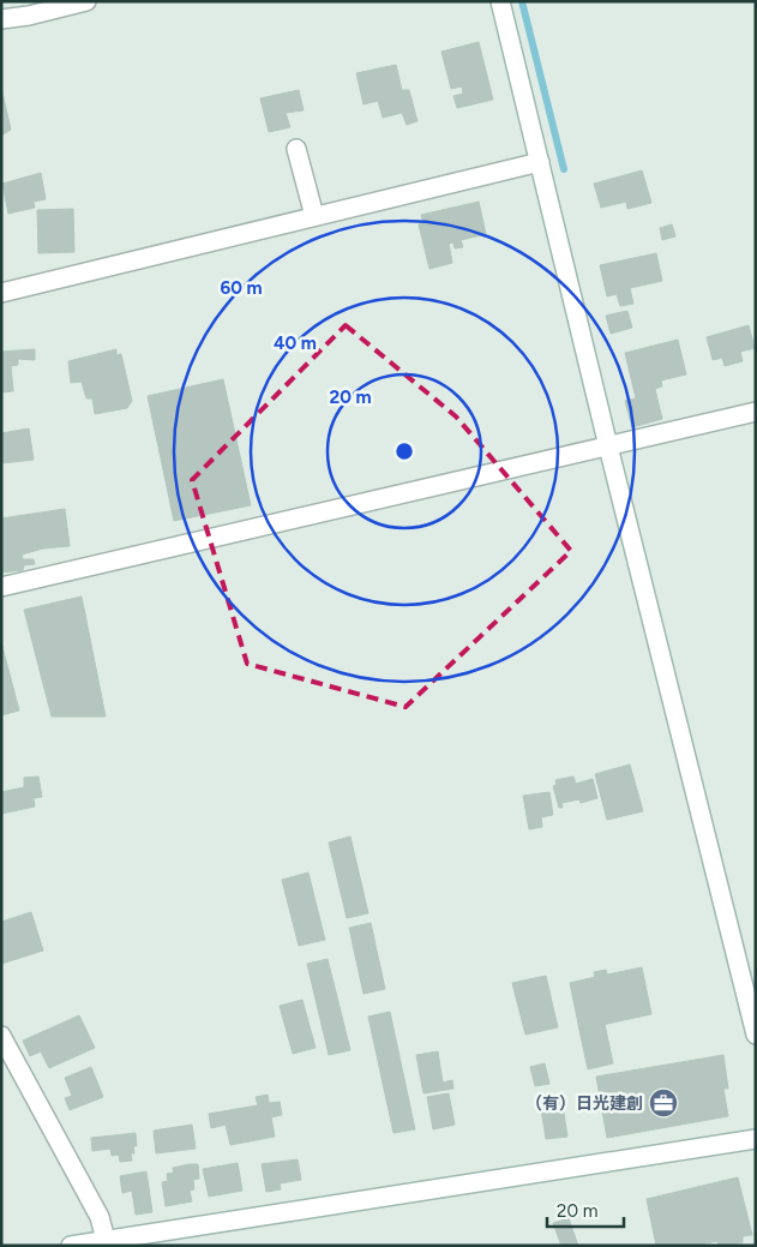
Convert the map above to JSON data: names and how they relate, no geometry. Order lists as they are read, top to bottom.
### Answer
{
  "places": {
    "office": ["（有）日光建創"]
  },
  "scale_bar": "20 m",
  "rings": ["60 m", "40 m", "20 m"]
}
